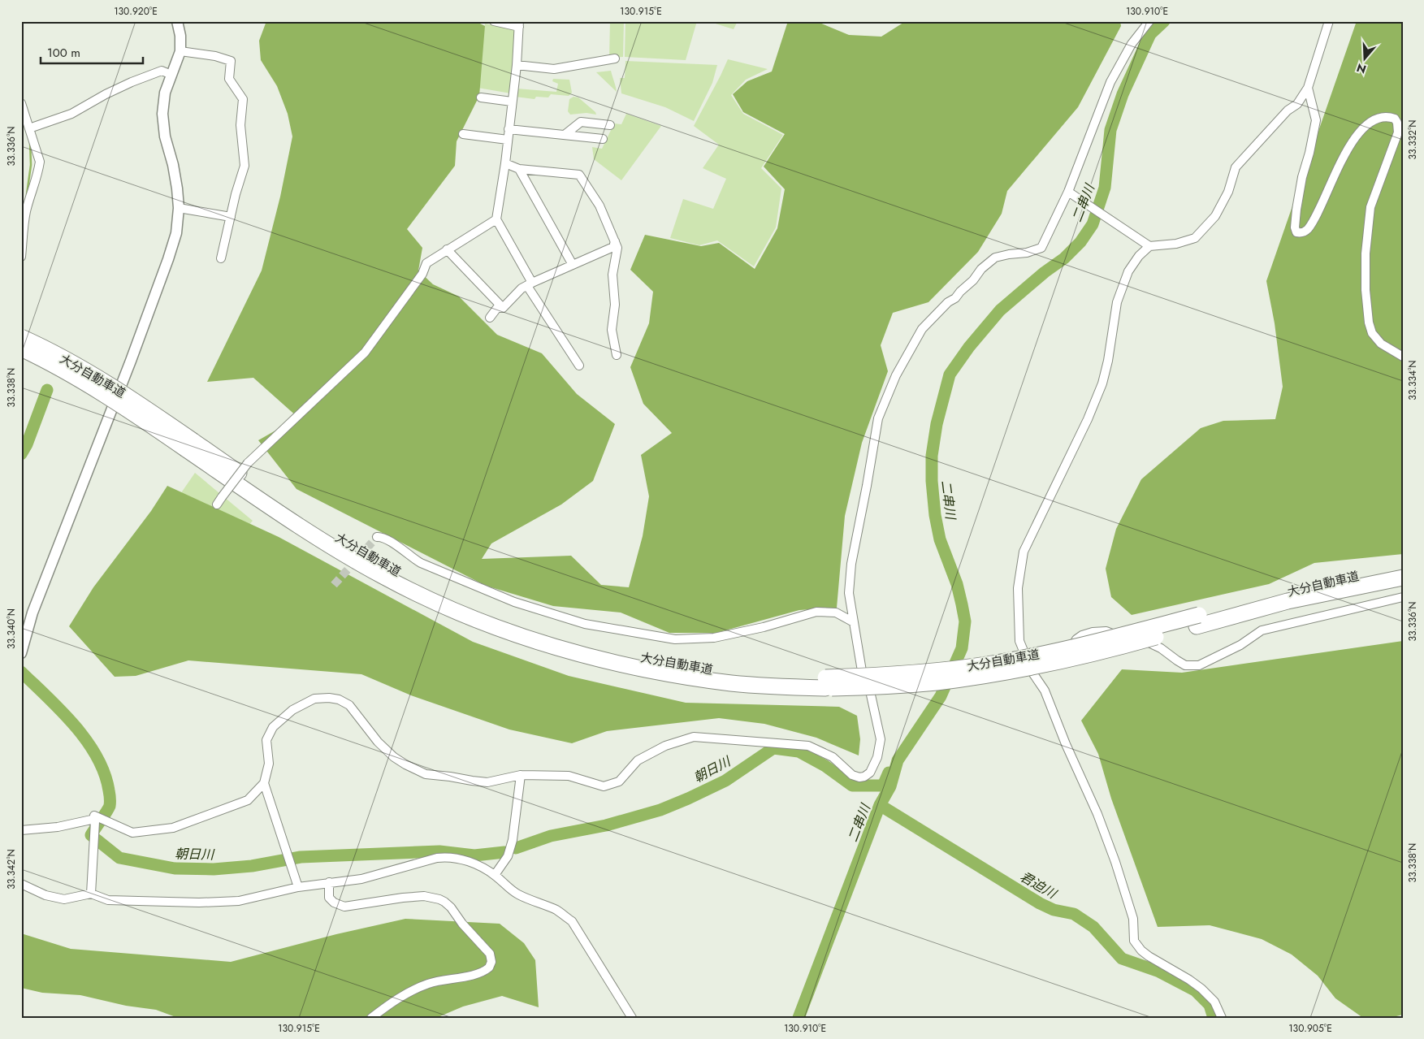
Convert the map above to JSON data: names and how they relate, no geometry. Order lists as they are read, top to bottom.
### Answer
{
  "streets": {
    "highway": ["大分自動車道"]
  },
  "water": ["二串川", "朝日川", "君迫川"],
  "scale_bar": "100 m",
  "north": "bottom",
  "coordinates": [
    "130.920°E",
    "130.915°E",
    "130.910°E",
    "33.332°N",
    "33.336°N",
    "33.334°N",
    "33.338°N",
    "33.340°N",
    "33.342°N",
    "130.905°E"
  ]
}
